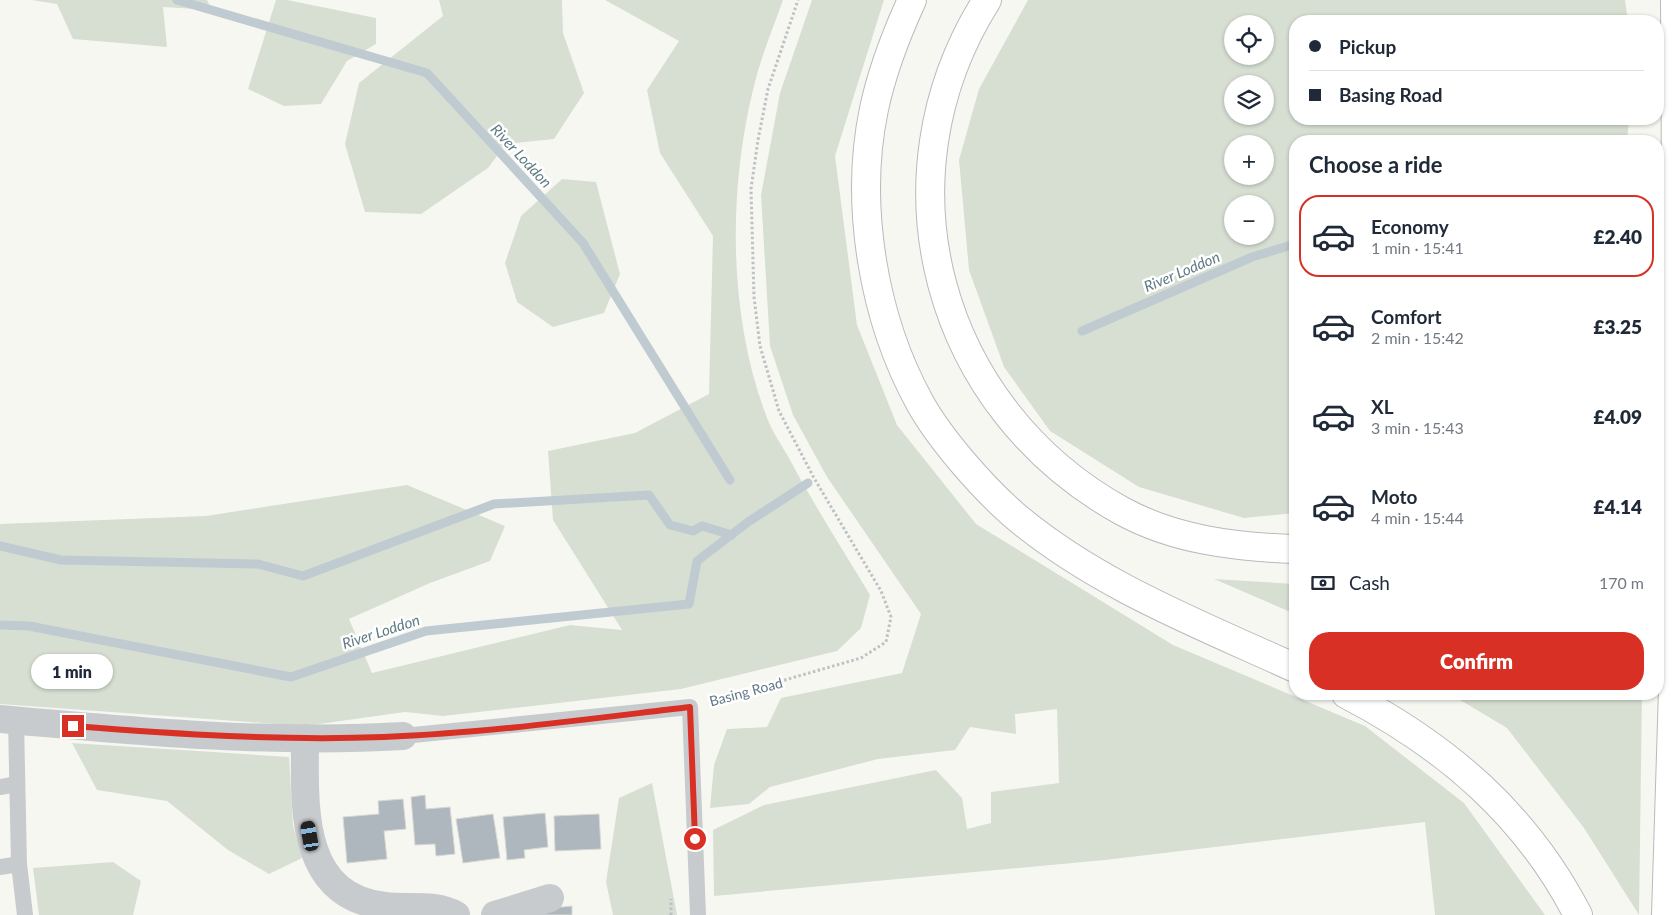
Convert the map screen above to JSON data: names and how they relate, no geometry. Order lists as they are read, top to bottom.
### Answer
{
  "streets": {
    "path": ["Basing Road"]
  },
  "water": ["River Loddon"],
  "page": {
    "map_buttons": ["+", "−"],
    "banner": ["Pickup", "Basing Road"],
    "heading": "Choose a ride",
    "list": [
      {
        "name": "Economy",
        "note": "1 min · 15:41",
        "value": "£2.40"
      },
      {
        "name": "Comfort",
        "note": "2 min · 15:42",
        "value": "£3.25"
      },
      {
        "name": "XL",
        "note": "3 min · 15:43",
        "value": "£4.09"
      },
      {
        "name": "Moto",
        "note": "4 min · 15:44",
        "value": "£4.14"
      }
    ],
    "pay": ["Cash", "170 m"],
    "buttons": "Confirm",
    "bubble": "1 min"
  }
}
